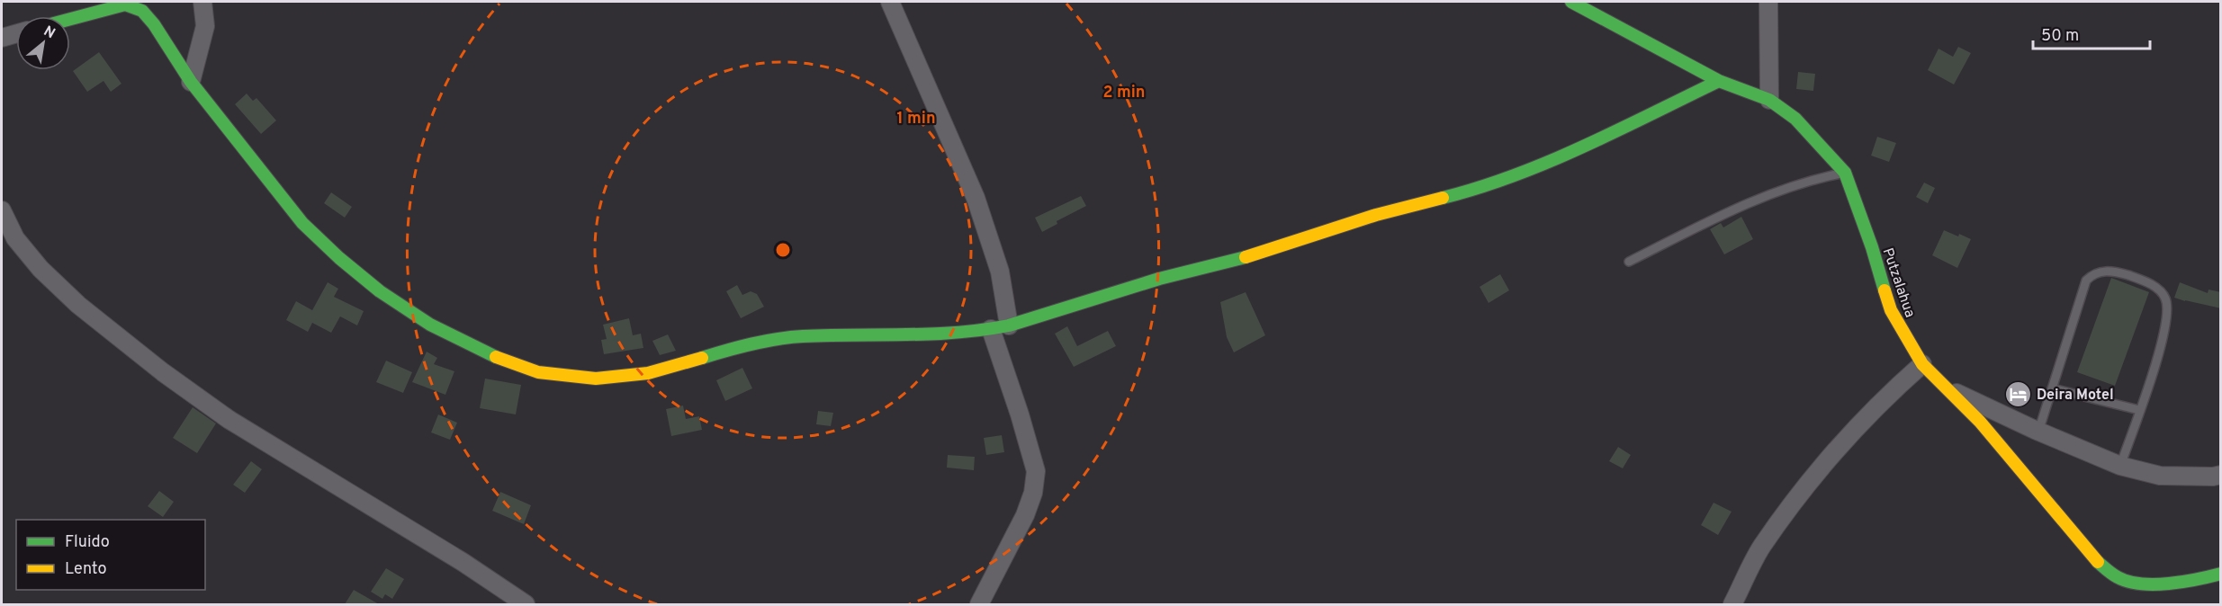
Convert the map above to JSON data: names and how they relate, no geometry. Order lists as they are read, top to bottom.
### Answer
{
  "streets": {
    "street": ["Putzalahua"]
  },
  "places": {
    "hotel": ["Deira Motel"]
  },
  "legend": ["Fluido", "Lento"],
  "scale_bar": "50 m",
  "north": "top right",
  "rings": ["2 min", "1 min"]
}
